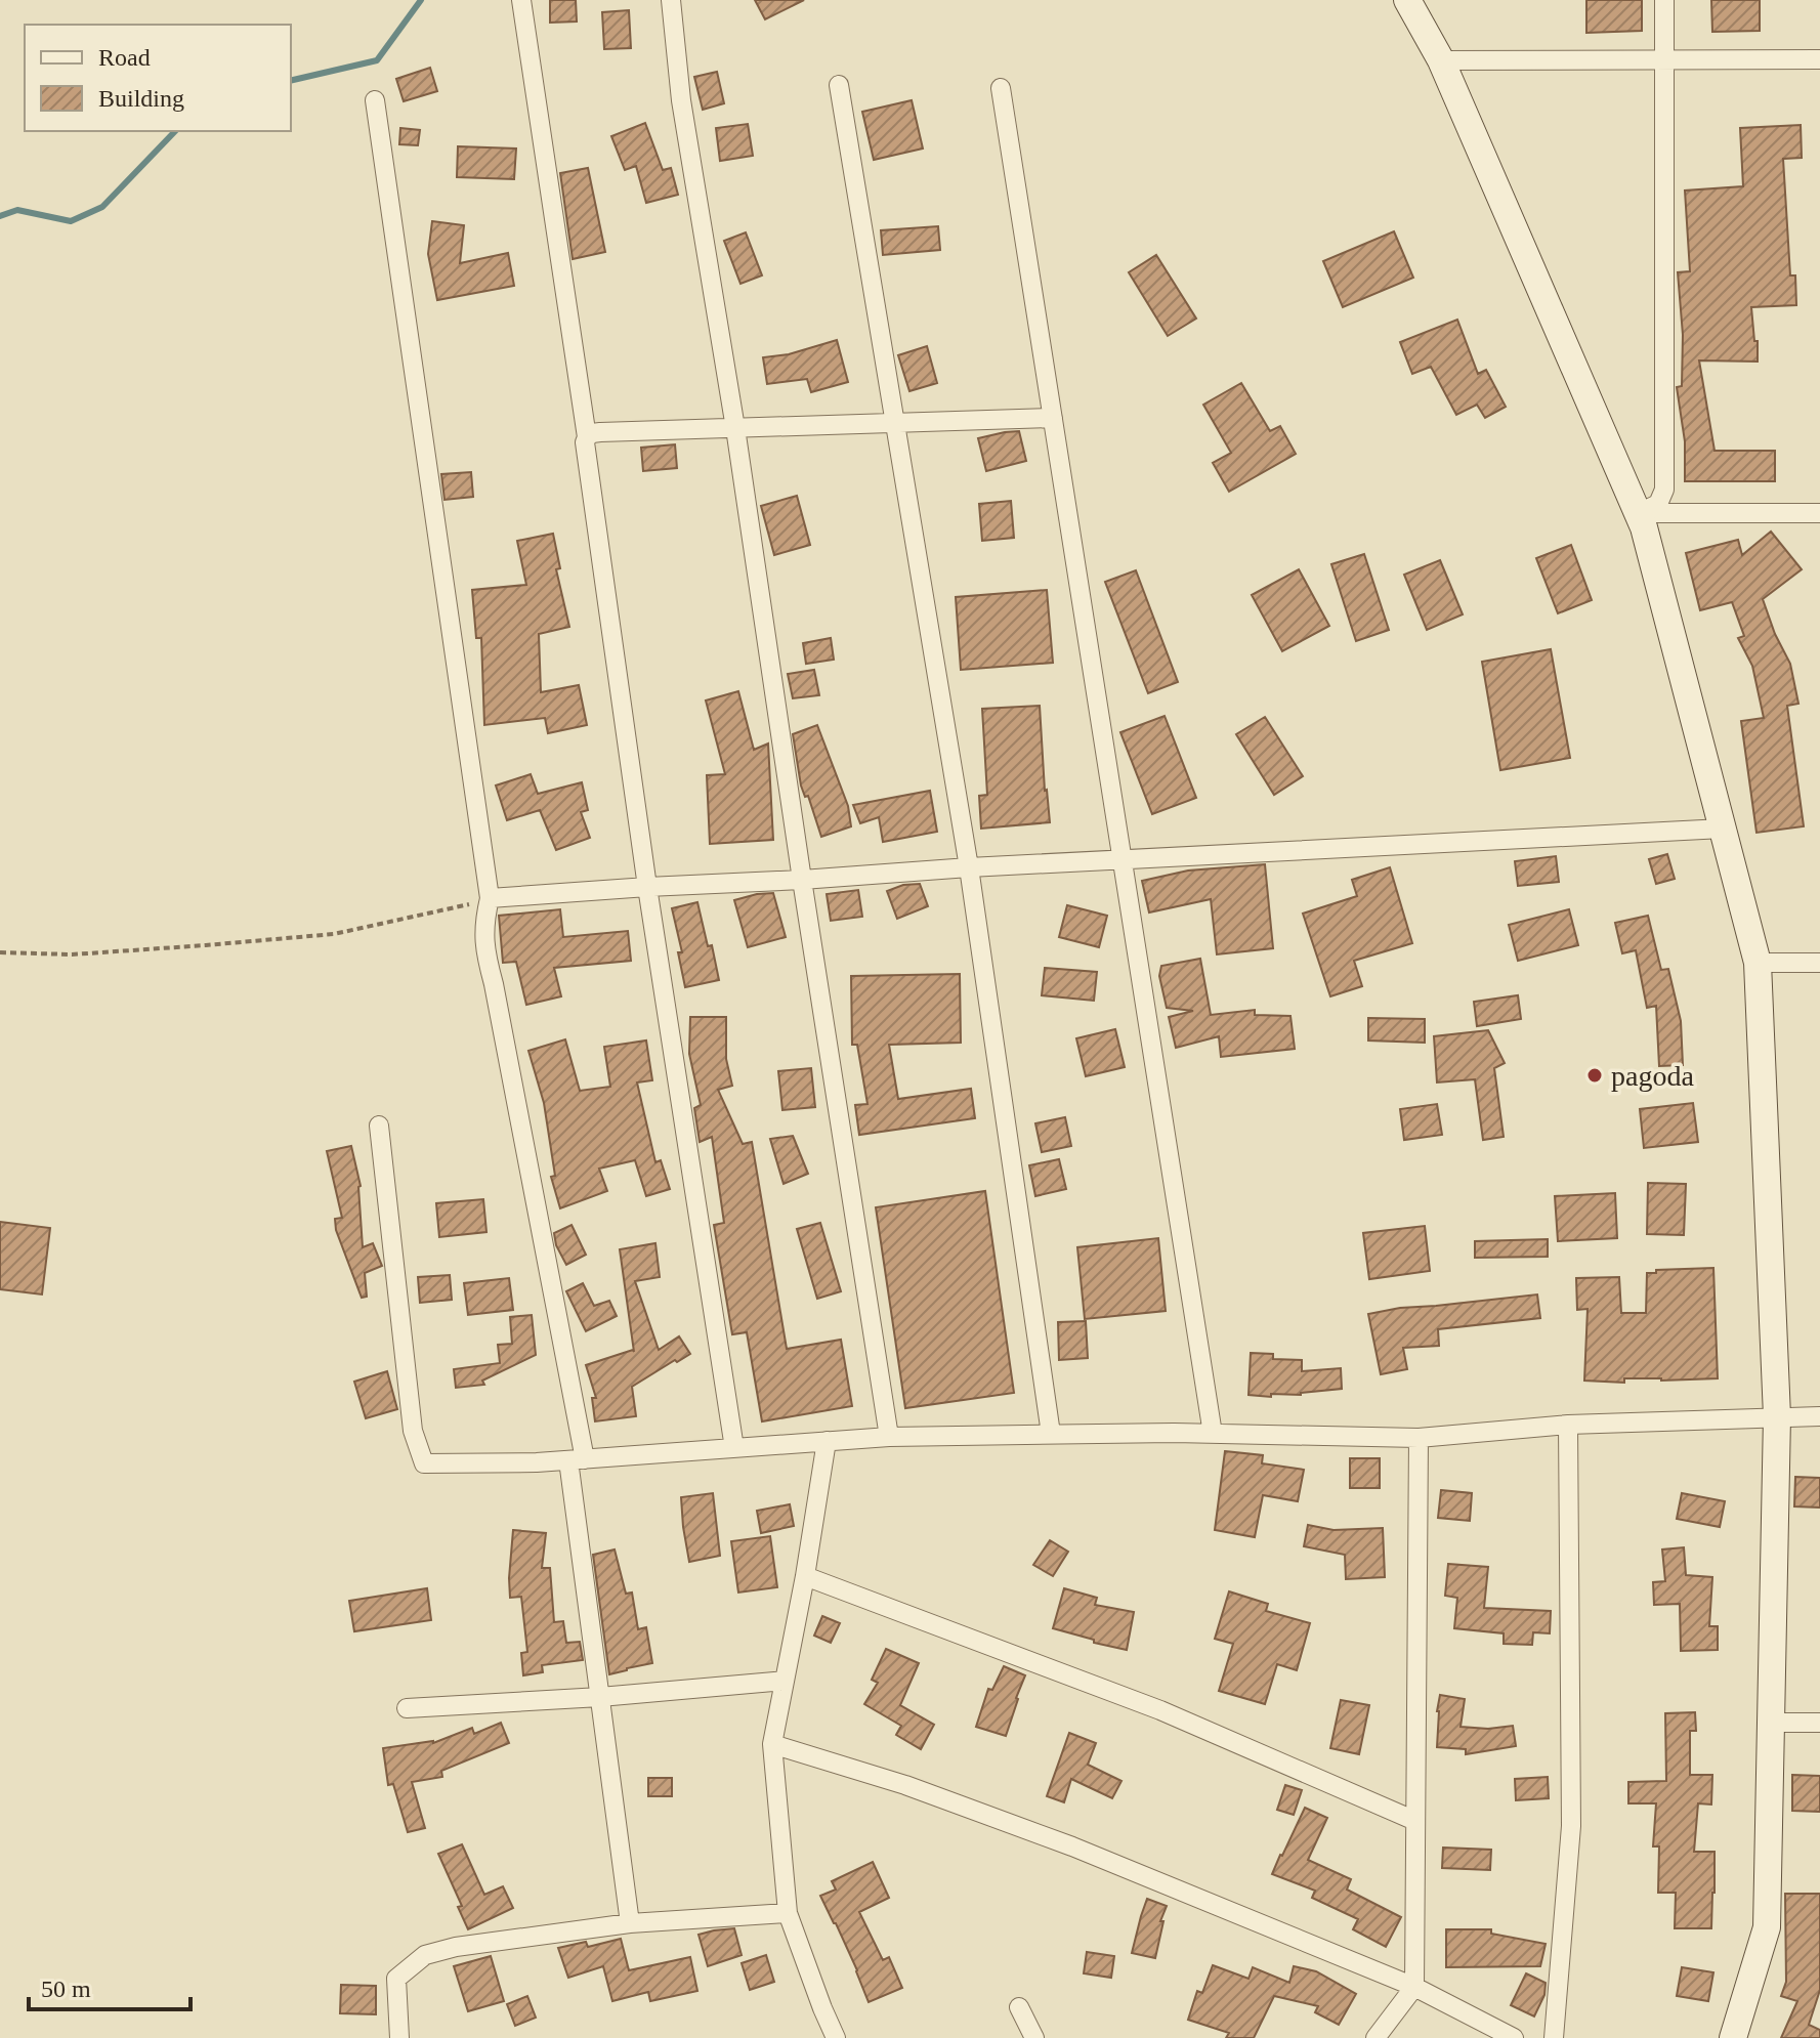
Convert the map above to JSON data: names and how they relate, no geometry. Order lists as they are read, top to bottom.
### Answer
{
  "places": ["pagoda"],
  "legend": ["Road", "Building"],
  "scale_bar": "50 m"
}
